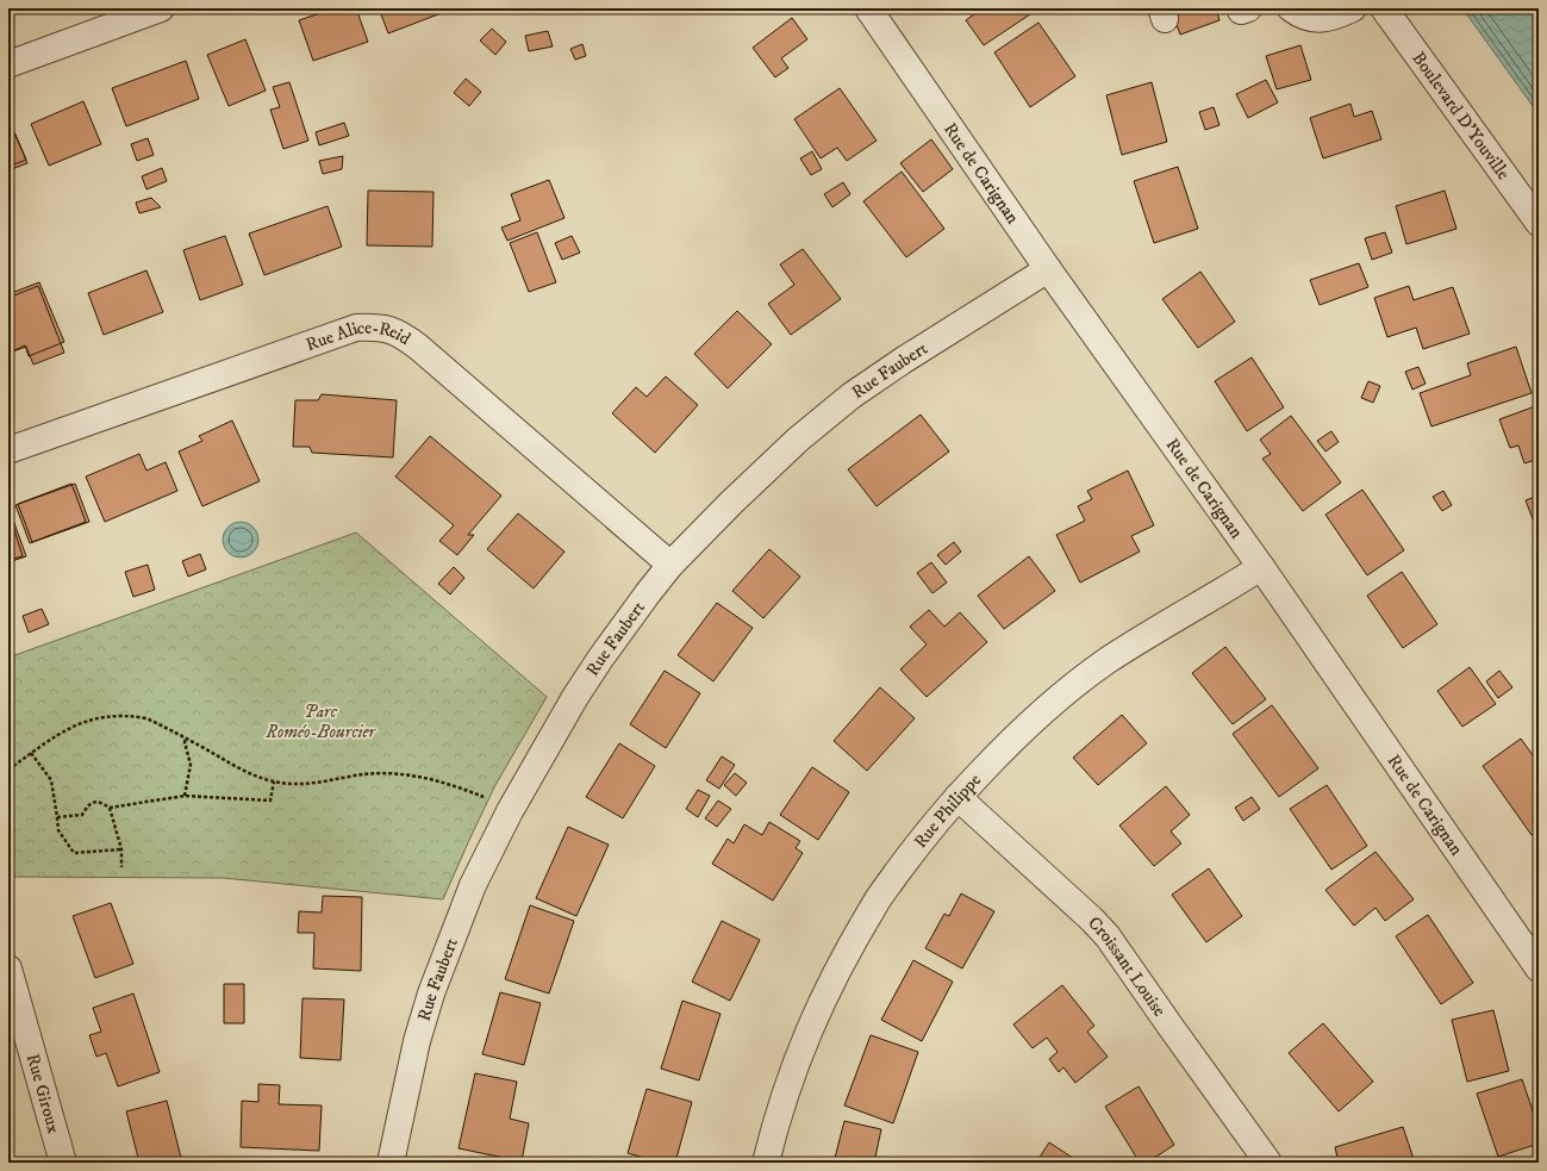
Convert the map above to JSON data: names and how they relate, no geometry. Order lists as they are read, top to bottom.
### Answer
{
  "streets": {
    "street": [
      "Boulevard D'Youville",
      "Rue de Carignan",
      "Rue Alice-Reid",
      "Rue Faubert",
      "Rue Philippe",
      "Croissant Louise",
      "Rue Giroux"
    ]
  },
  "crossings": [
    ["Rue de Carignan", "Rue Faubert"],
    ["Rue de Carignan", "Rue Philippe"],
    ["Rue Alice-Reid", "Rue Faubert"],
    ["Rue Philippe", "Croissant Louise"]
  ],
  "parks": ["Parc Roméo-Bourcier"]
}
